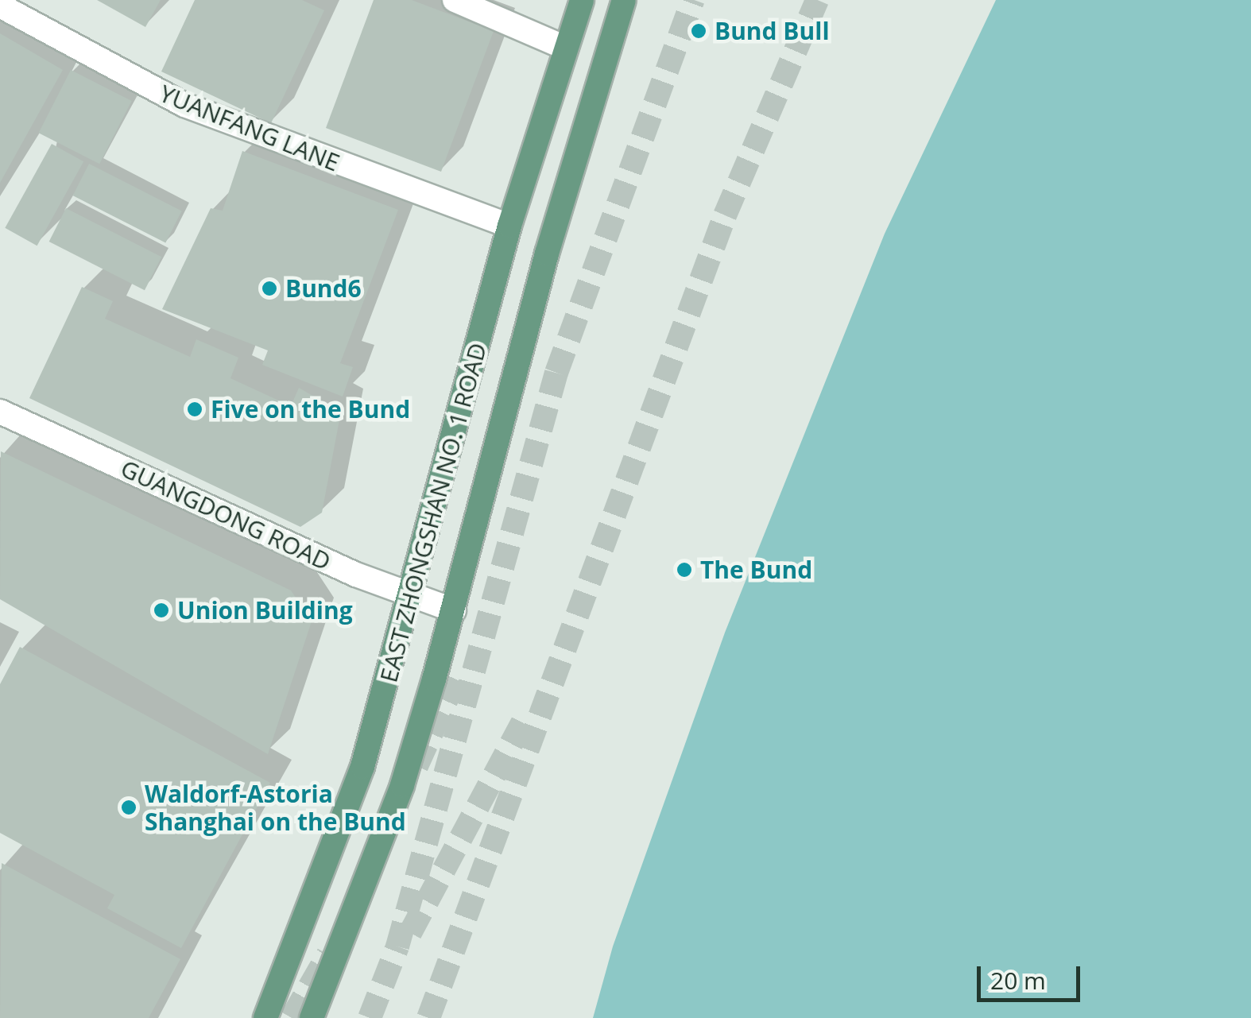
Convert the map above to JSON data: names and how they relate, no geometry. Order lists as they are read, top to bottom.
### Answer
{
  "streets": {
    "main road": ["EAST ZHONGSHAN NO. 1 ROAD"],
    "street": ["YUANFANG LANE", "GUANGDONG ROAD"]
  },
  "crossings": [
    ["YUANFANG LANE", "EAST ZHONGSHAN NO. 1 ROAD"],
    ["EAST ZHONGSHAN NO. 1 ROAD", "GUANGDONG ROAD"]
  ],
  "places": [
    "Bund Bull",
    "Bund6",
    "Five on the Bund",
    "The Bund",
    "Union Building",
    "Waldorf-Astoria Shanghai on the Bund"
  ],
  "scale_bar": "20 m"
}
